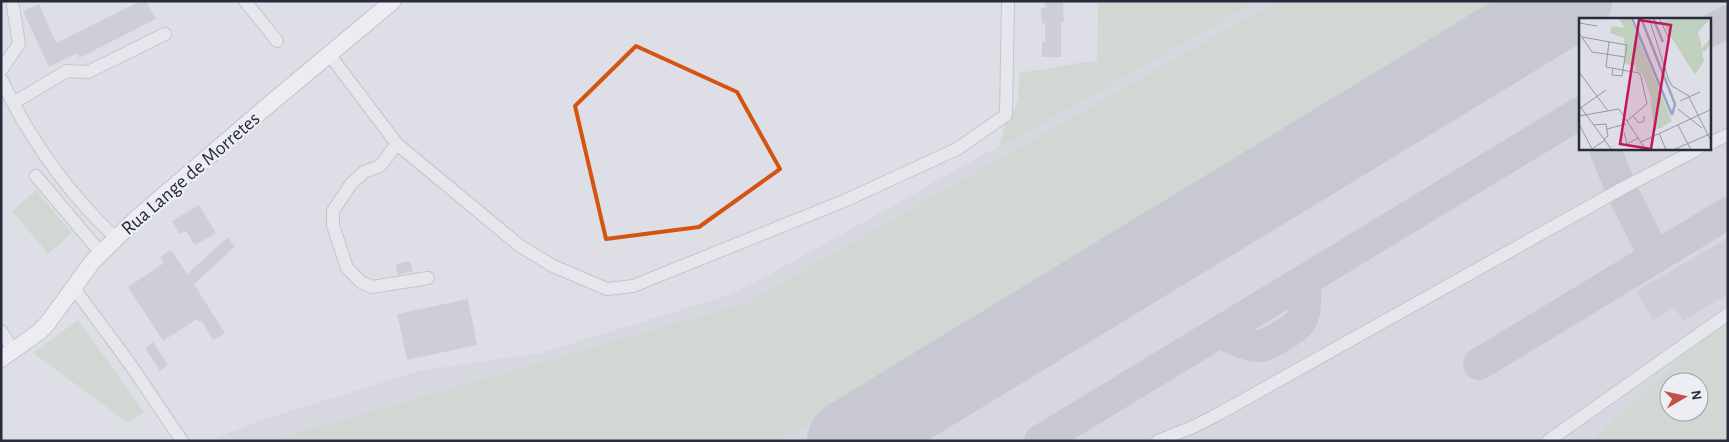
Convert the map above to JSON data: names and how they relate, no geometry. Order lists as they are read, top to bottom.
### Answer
{
  "streets": {
    "main road": ["Rua Lange de Morretes"]
  },
  "north": "right"
}
